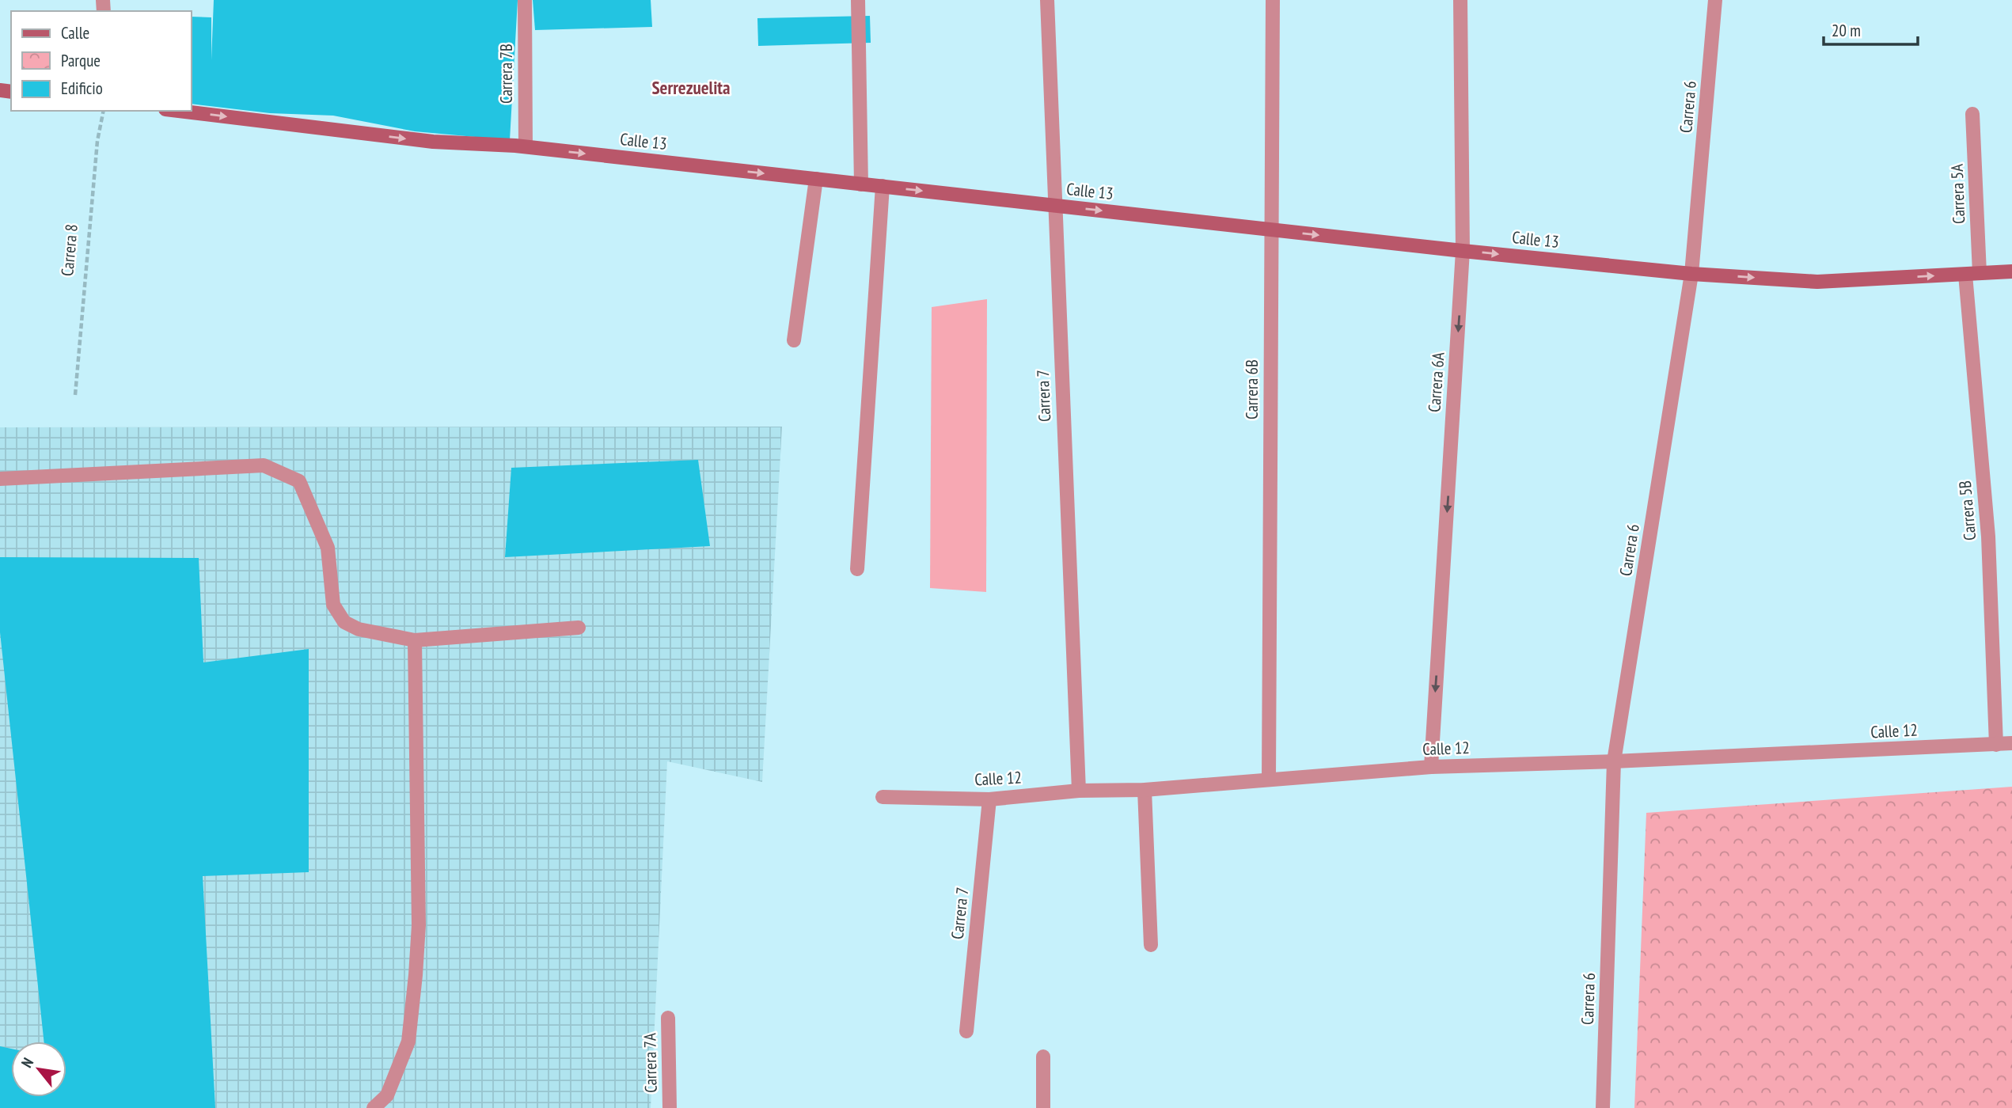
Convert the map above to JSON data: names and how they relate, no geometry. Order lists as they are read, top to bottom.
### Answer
{
  "streets": {
    "main road": ["Calle 13"],
    "street": [
      "Carrera 7B",
      "Carrera 6",
      "Carrera 5A",
      "Carrera 6A",
      "Carrera 6B",
      "Carrera 7",
      "Carrera 5B",
      "Calle 12",
      "Carrera 7A"
    ],
    "path": ["Carrera 8"]
  },
  "crossings": [
    ["Carrera 7B", "Calle 13"],
    ["Carrera 6", "Calle 13"],
    ["Carrera 6", "Calle 12"],
    ["Calle 13", "Carrera 5A"],
    ["Calle 13", "Carrera 6A"],
    ["Calle 13", "Carrera 6B"],
    ["Calle 13", "Carrera 7"],
    ["Calle 13", "Carrera 5B"],
    ["Carrera 5A", "Carrera 5B"],
    ["Carrera 6A", "Calle 12"],
    ["Carrera 6B", "Calle 12"],
    ["Carrera 7", "Calle 12"],
    ["Carrera 5B", "Calle 12"]
  ],
  "one_way": ["Calle 13", "Carrera 6A"],
  "districts": ["Serrezuelita"],
  "legend": ["Calle", "Parque", "Edificio"],
  "scale_bar": "20 m",
  "north": "top left"
}
